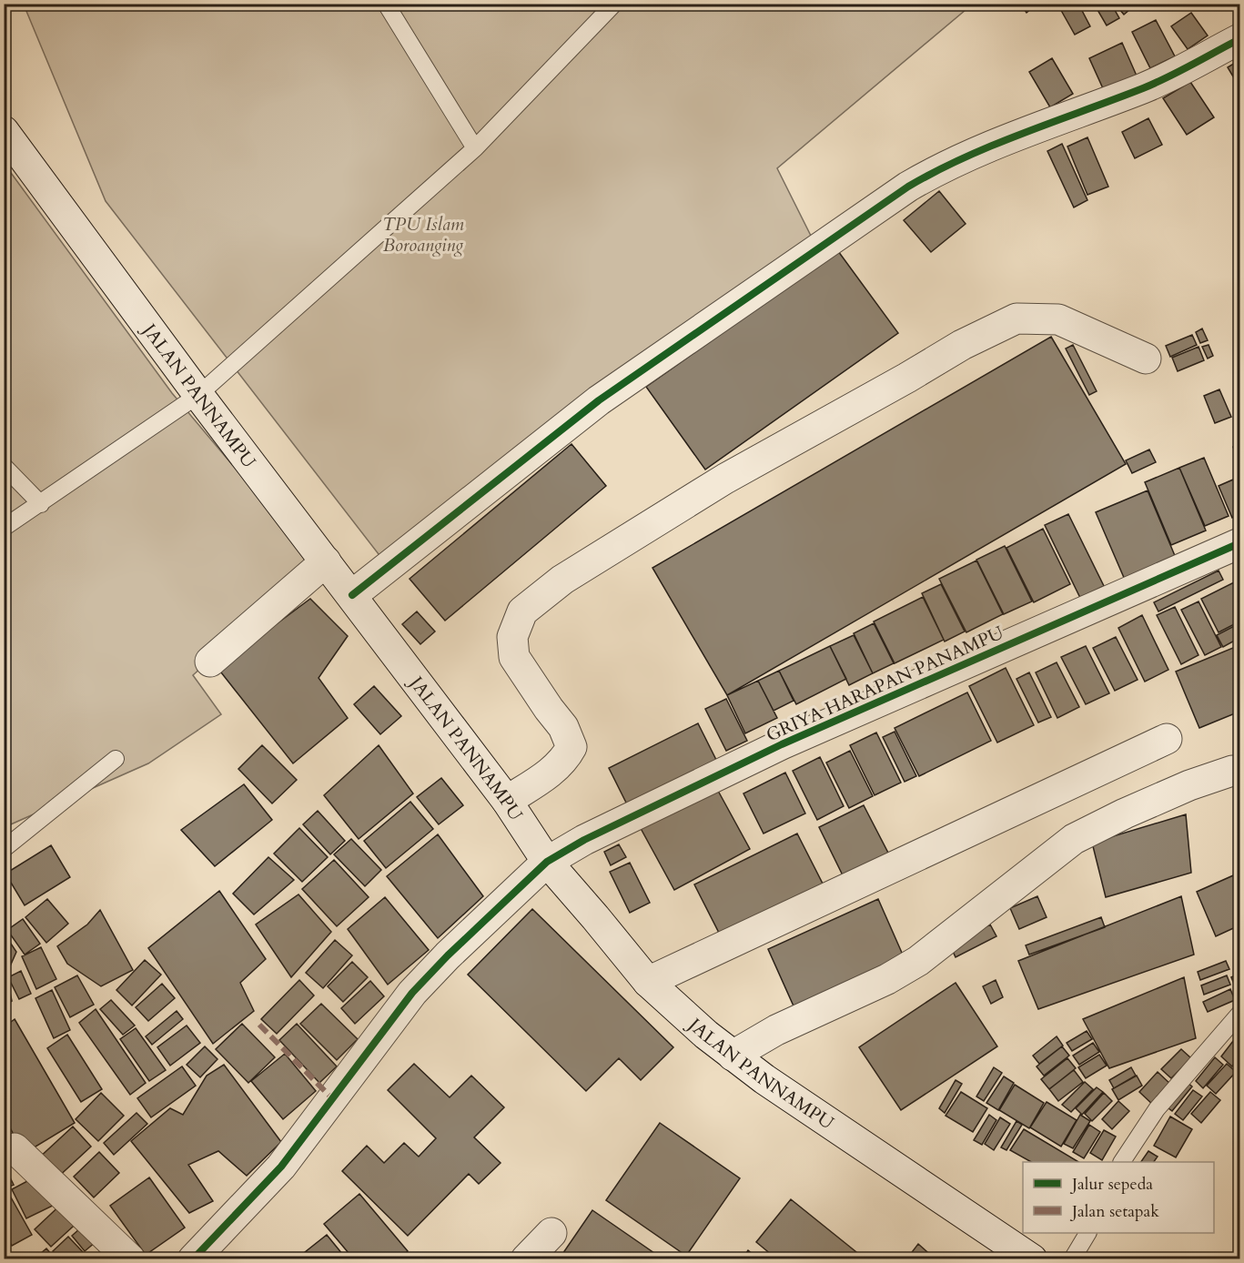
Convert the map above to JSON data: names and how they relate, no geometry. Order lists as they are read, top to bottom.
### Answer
{
  "streets": {
    "street": ["JALAN PANNAMPU", "GRIYA HARAPAN PANAMPU"]
  },
  "crossings": [
    ["JALAN PANNAMPU", "GRIYA HARAPAN PANAMPU"]
  ],
  "parks": ["TPU Islam Boroanging"],
  "legend": ["Jalur sepeda", "Jalan setapak"]
}
